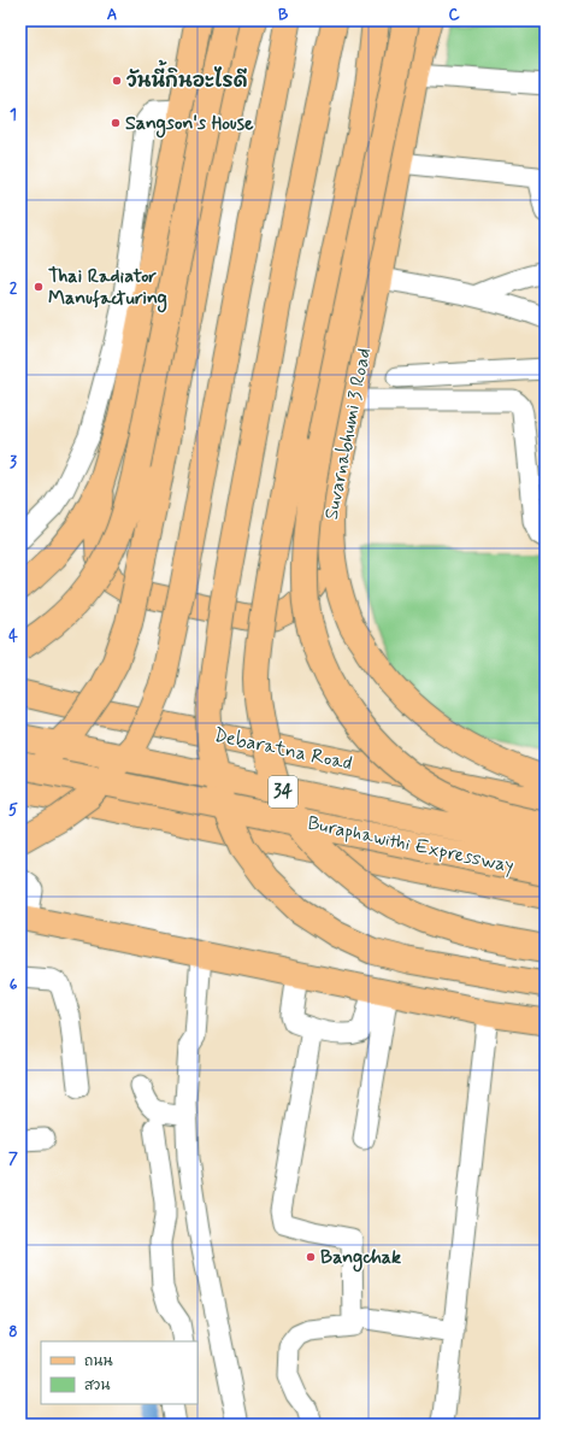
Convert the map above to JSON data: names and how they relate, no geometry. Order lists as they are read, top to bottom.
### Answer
{
  "streets": {
    "highway": ["Buraphawithi Expressway"],
    "main road": ["Suvarnabhumi 3 Road", "Debaratna Road", "34"]
  },
  "places": [
    "วันนี้กินอะไรดี",
    "Sangson's House",
    "Thai Radiator Manufacturing",
    "Bangchak"
  ],
  "legend": ["ถนน", "สวน"],
  "grid": {
    "columns": ["A", "B", "C"],
    "rows": [
      "1",
      "2",
      "3",
      "4",
      "5",
      "6",
      "7",
      "8"
    ]
  }
}
